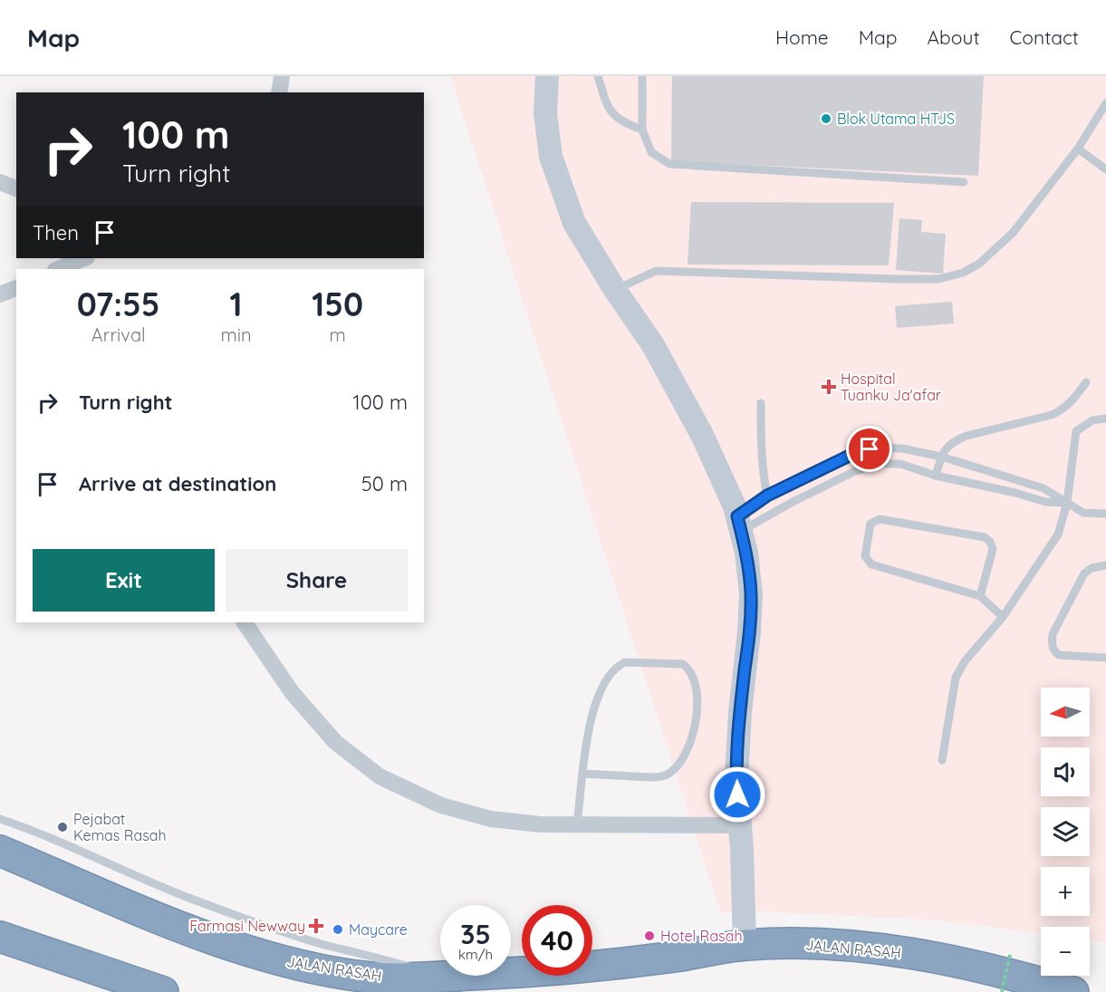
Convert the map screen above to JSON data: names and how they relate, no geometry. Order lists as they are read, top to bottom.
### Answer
{
  "streets": {
    "highway": ["JALAN RASAH"]
  },
  "places": {
    "other": [
      "Blok Utama HTJS",
      "Pejabat Kemas Rasah",
      "Maycare",
      "Hotel Rasah"
    ],
    "health": ["Hospital Tuanku Ja'afar", "Farmasi Newway"]
  },
  "north": "left",
  "page": {
    "header": "Map",
    "nav": [
      "Home",
      "Map",
      "About",
      "Contact"
    ],
    "turn": ["100 m", "Turn right"],
    "then": "Then",
    "eta": [
      "07:55",
      "Arrival",
      "1",
      "min",
      "150",
      "m"
    ],
    "list": [
      {
        "name": "Turn right",
        "value": "100 m"
      },
      {
        "name": "Arrive at destination",
        "value": "50 m"
      }
    ],
    "buttons": ["Exit", "Share"],
    "map_buttons": ["+", "−"],
    "speed": "35 km/h",
    "limit": "40"
  }
}
